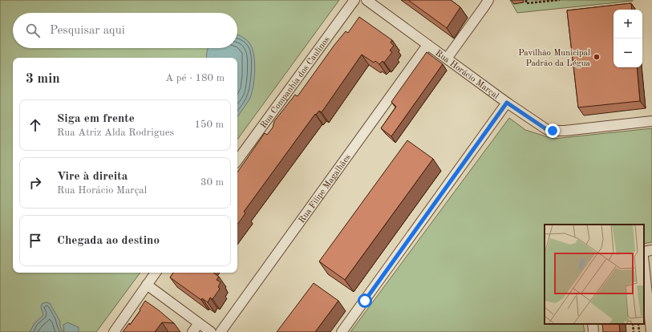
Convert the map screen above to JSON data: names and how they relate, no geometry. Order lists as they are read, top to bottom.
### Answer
{
  "streets": {
    "street": ["Rua Horácio Marçal", "Rua Companhia dos Caulinos", "Rua Filipe Magalhães"]
  },
  "crossings": [
    ["Rua Horácio Marçal", "Rua Filipe Magalhães"]
  ],
  "places": ["Pavilhão Municipal Padrão da Légua"],
  "page": {
    "map_buttons": ["+", "−"],
    "search": "Pesquisar aqui",
    "heading": ["3 min", "A pé · 180 m"],
    "list": [
      ["Siga em frente", "Rua Atriz Alda Rodrigues", "150 m"],
      ["Vire à direita", "Rua Horácio Marçal", "30 m"],
      "Chegada ao destino"
    ]
  }
}
